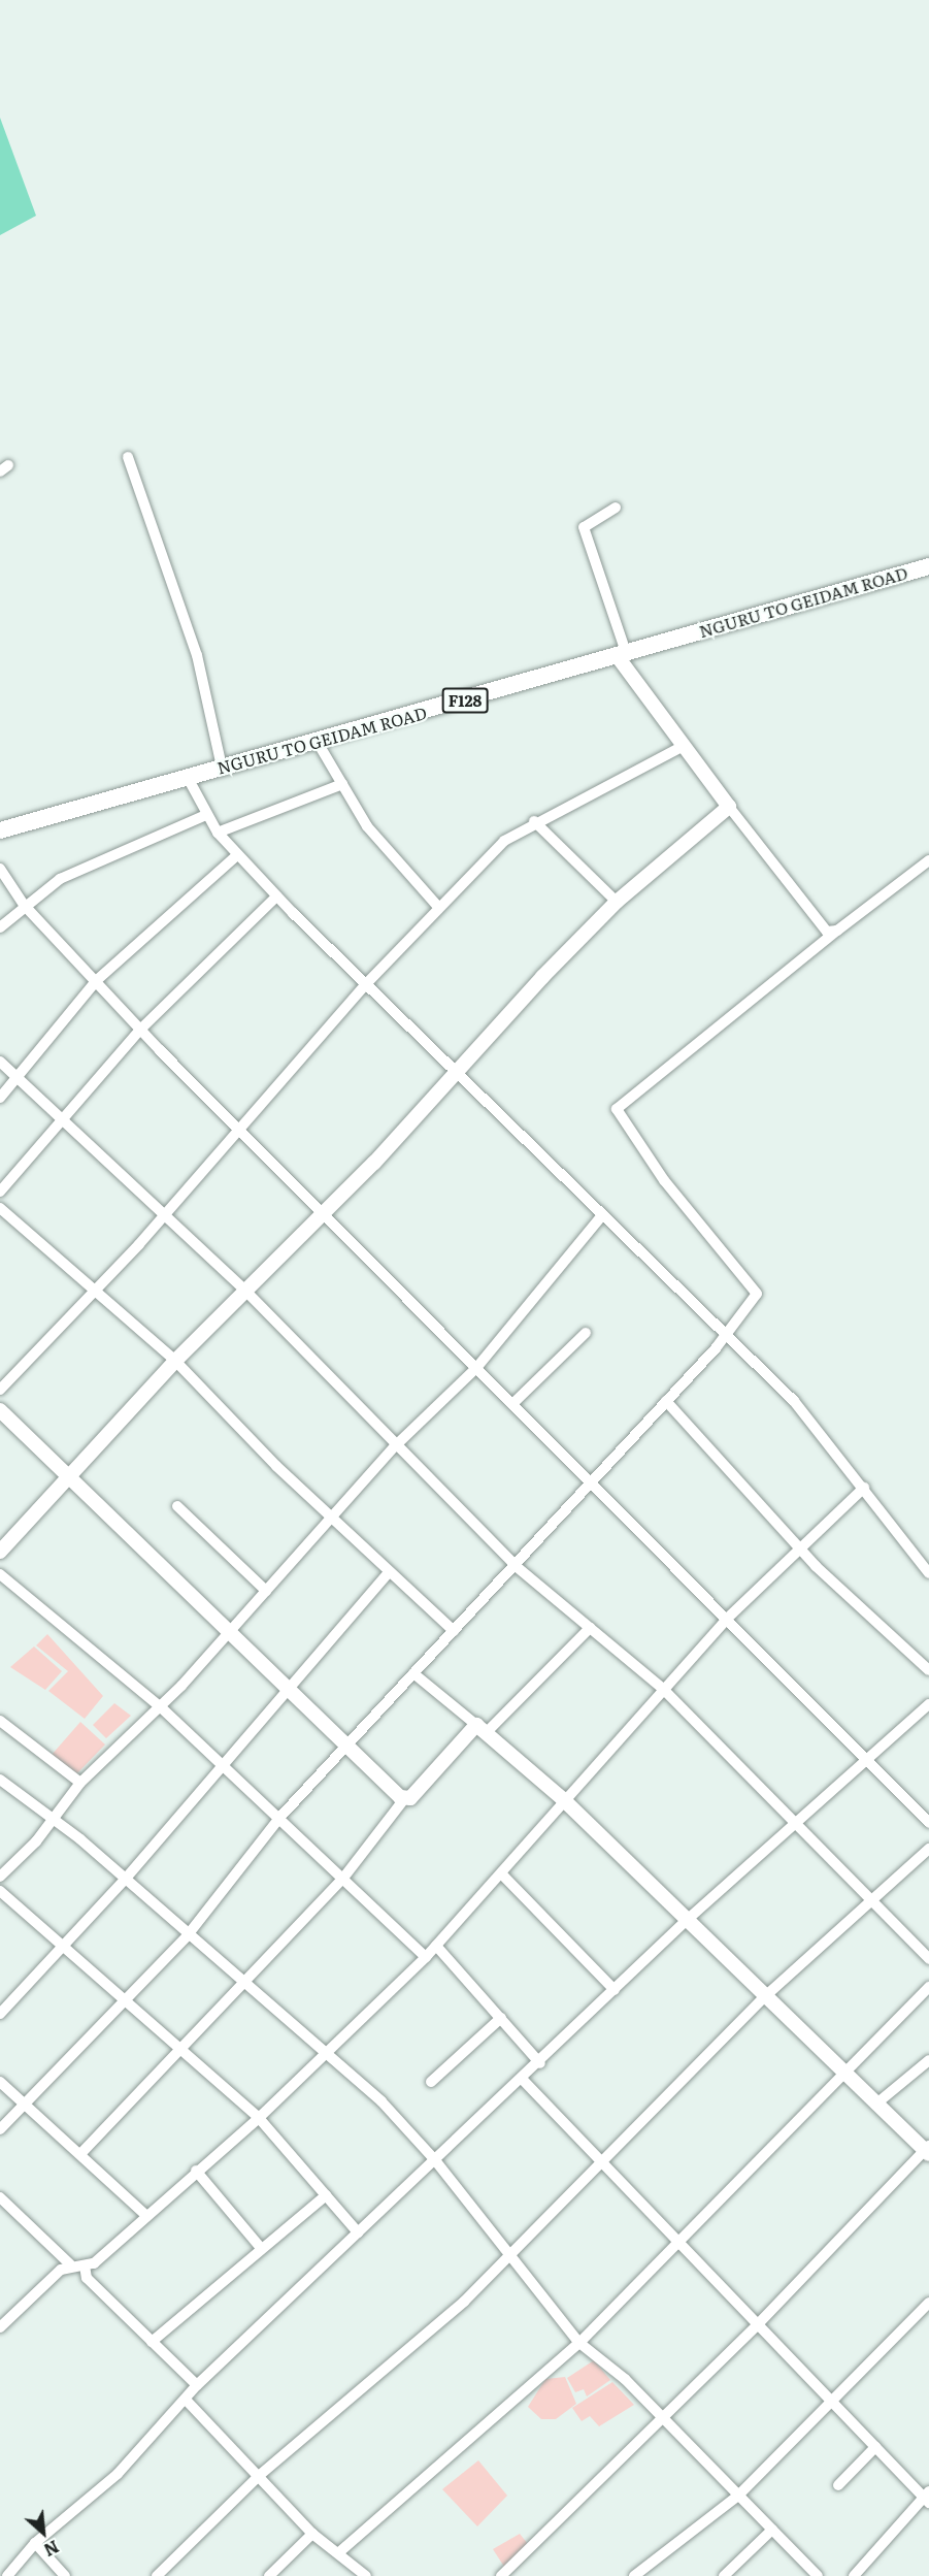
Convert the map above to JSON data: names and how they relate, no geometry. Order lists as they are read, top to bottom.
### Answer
{
  "streets": {
    "main road": ["NGURU TO GEIDAM ROAD", "F128"]
  },
  "north": "bottom right"
}
